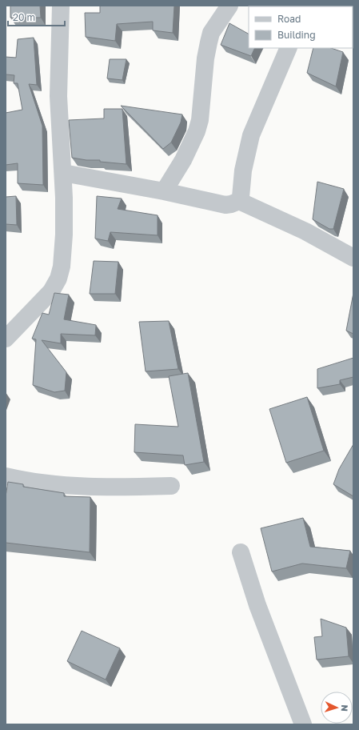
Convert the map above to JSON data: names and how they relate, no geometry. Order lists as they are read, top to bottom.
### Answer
{
  "legend": ["Road", "Building"],
  "scale_bar": "20 m",
  "north": "right"
}
